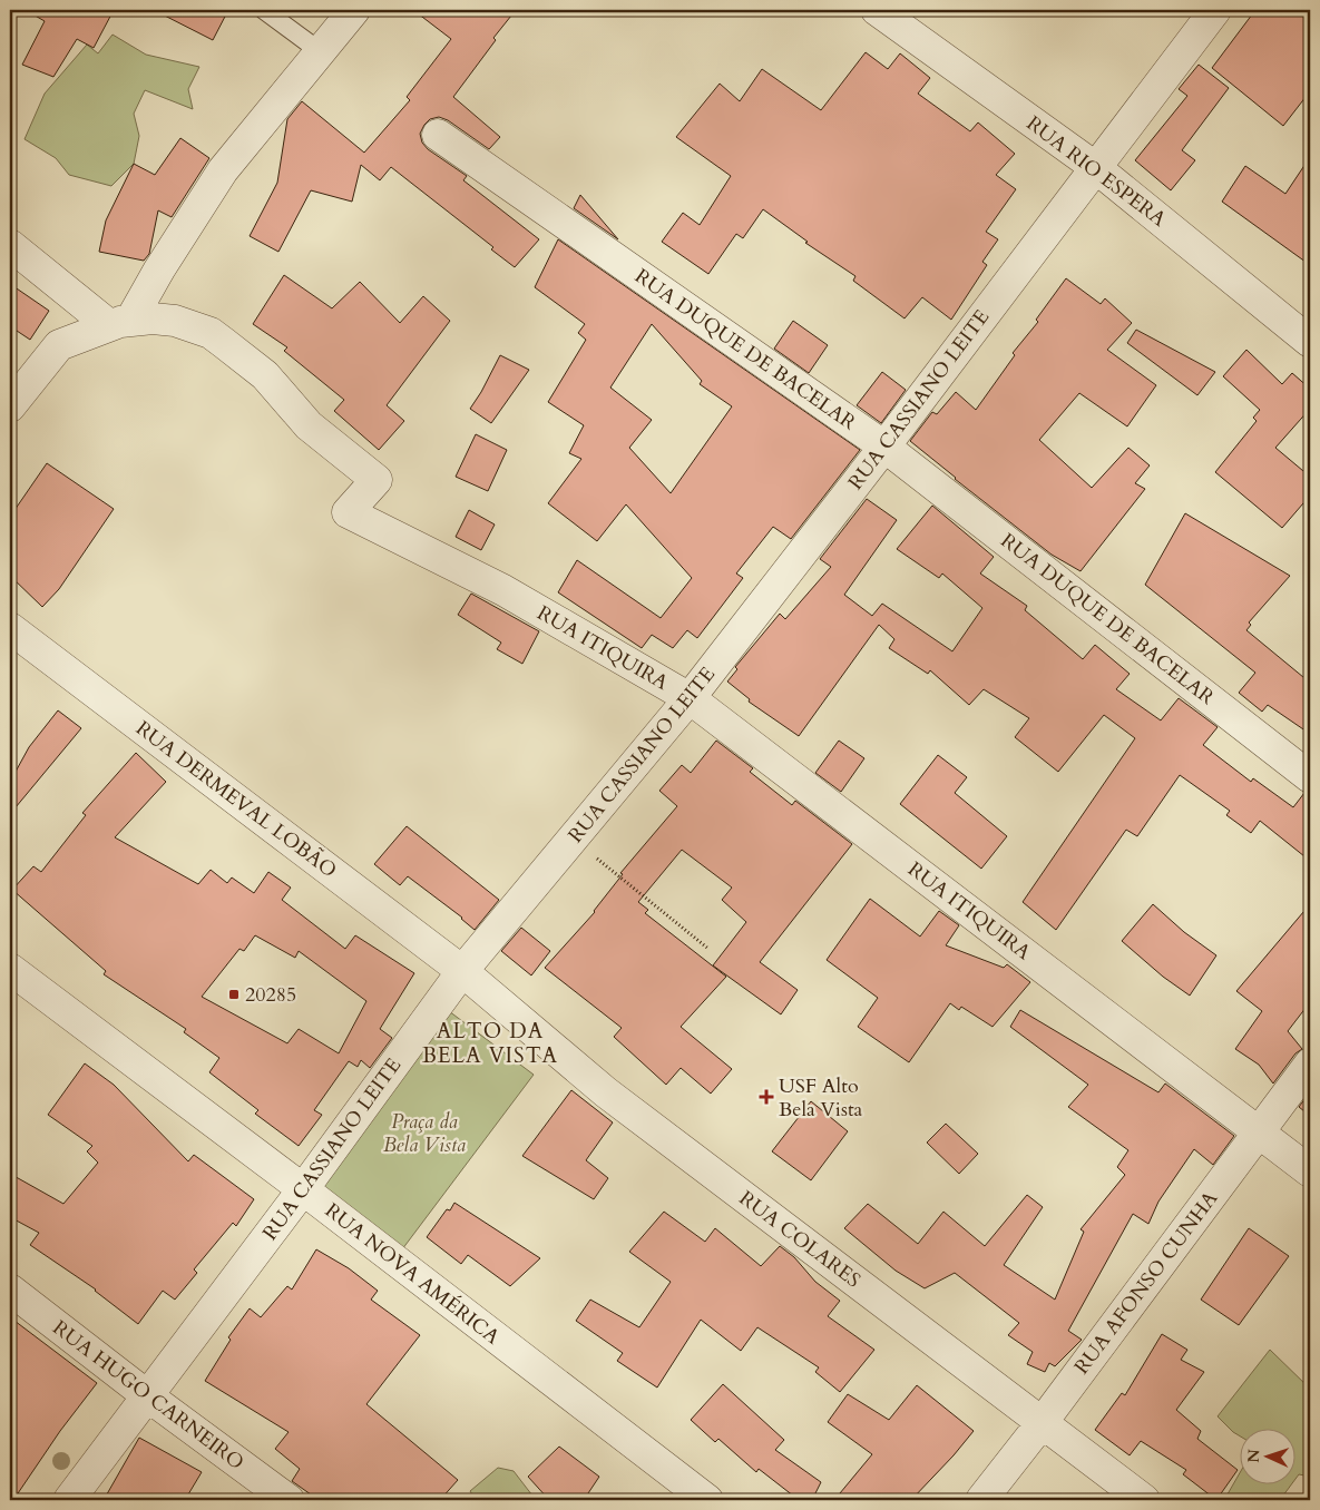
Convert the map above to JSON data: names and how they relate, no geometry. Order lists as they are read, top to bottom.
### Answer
{
  "streets": {
    "street": [
      "RUA RIO ESPERA",
      "RUA DUQUE DE BACELAR",
      "RUA CASSIANO LEITE",
      "RUA ITIQUIRA",
      "RUA DERMEVAL LOBÃO",
      "RUA COLARES",
      "RUA NOVA AMÉRICA",
      "RUA AFONSO CUNHA",
      "RUA HUGO CARNEIRO"
    ]
  },
  "crossings": [
    ["RUA RIO ESPERA", "RUA CASSIANO LEITE"],
    ["RUA DUQUE DE BACELAR", "RUA CASSIANO LEITE"],
    ["RUA CASSIANO LEITE", "RUA ITIQUIRA"],
    ["RUA CASSIANO LEITE", "RUA DERMEVAL LOBÃO"],
    ["RUA CASSIANO LEITE", "RUA COLARES"],
    ["RUA CASSIANO LEITE", "RUA NOVA AMÉRICA"],
    ["RUA CASSIANO LEITE", "RUA HUGO CARNEIRO"],
    ["RUA ITIQUIRA", "RUA AFONSO CUNHA"],
    ["RUA DERMEVAL LOBÃO", "RUA COLARES"],
    ["RUA COLARES", "RUA AFONSO CUNHA"]
  ],
  "districts": ["ALTO DA BELA VISTA"],
  "parks": ["Praça da Bela Vista"],
  "places": {
    "transit": ["20285"],
    "health": ["USF Alto Bela Vista"]
  },
  "north": "left"
}
